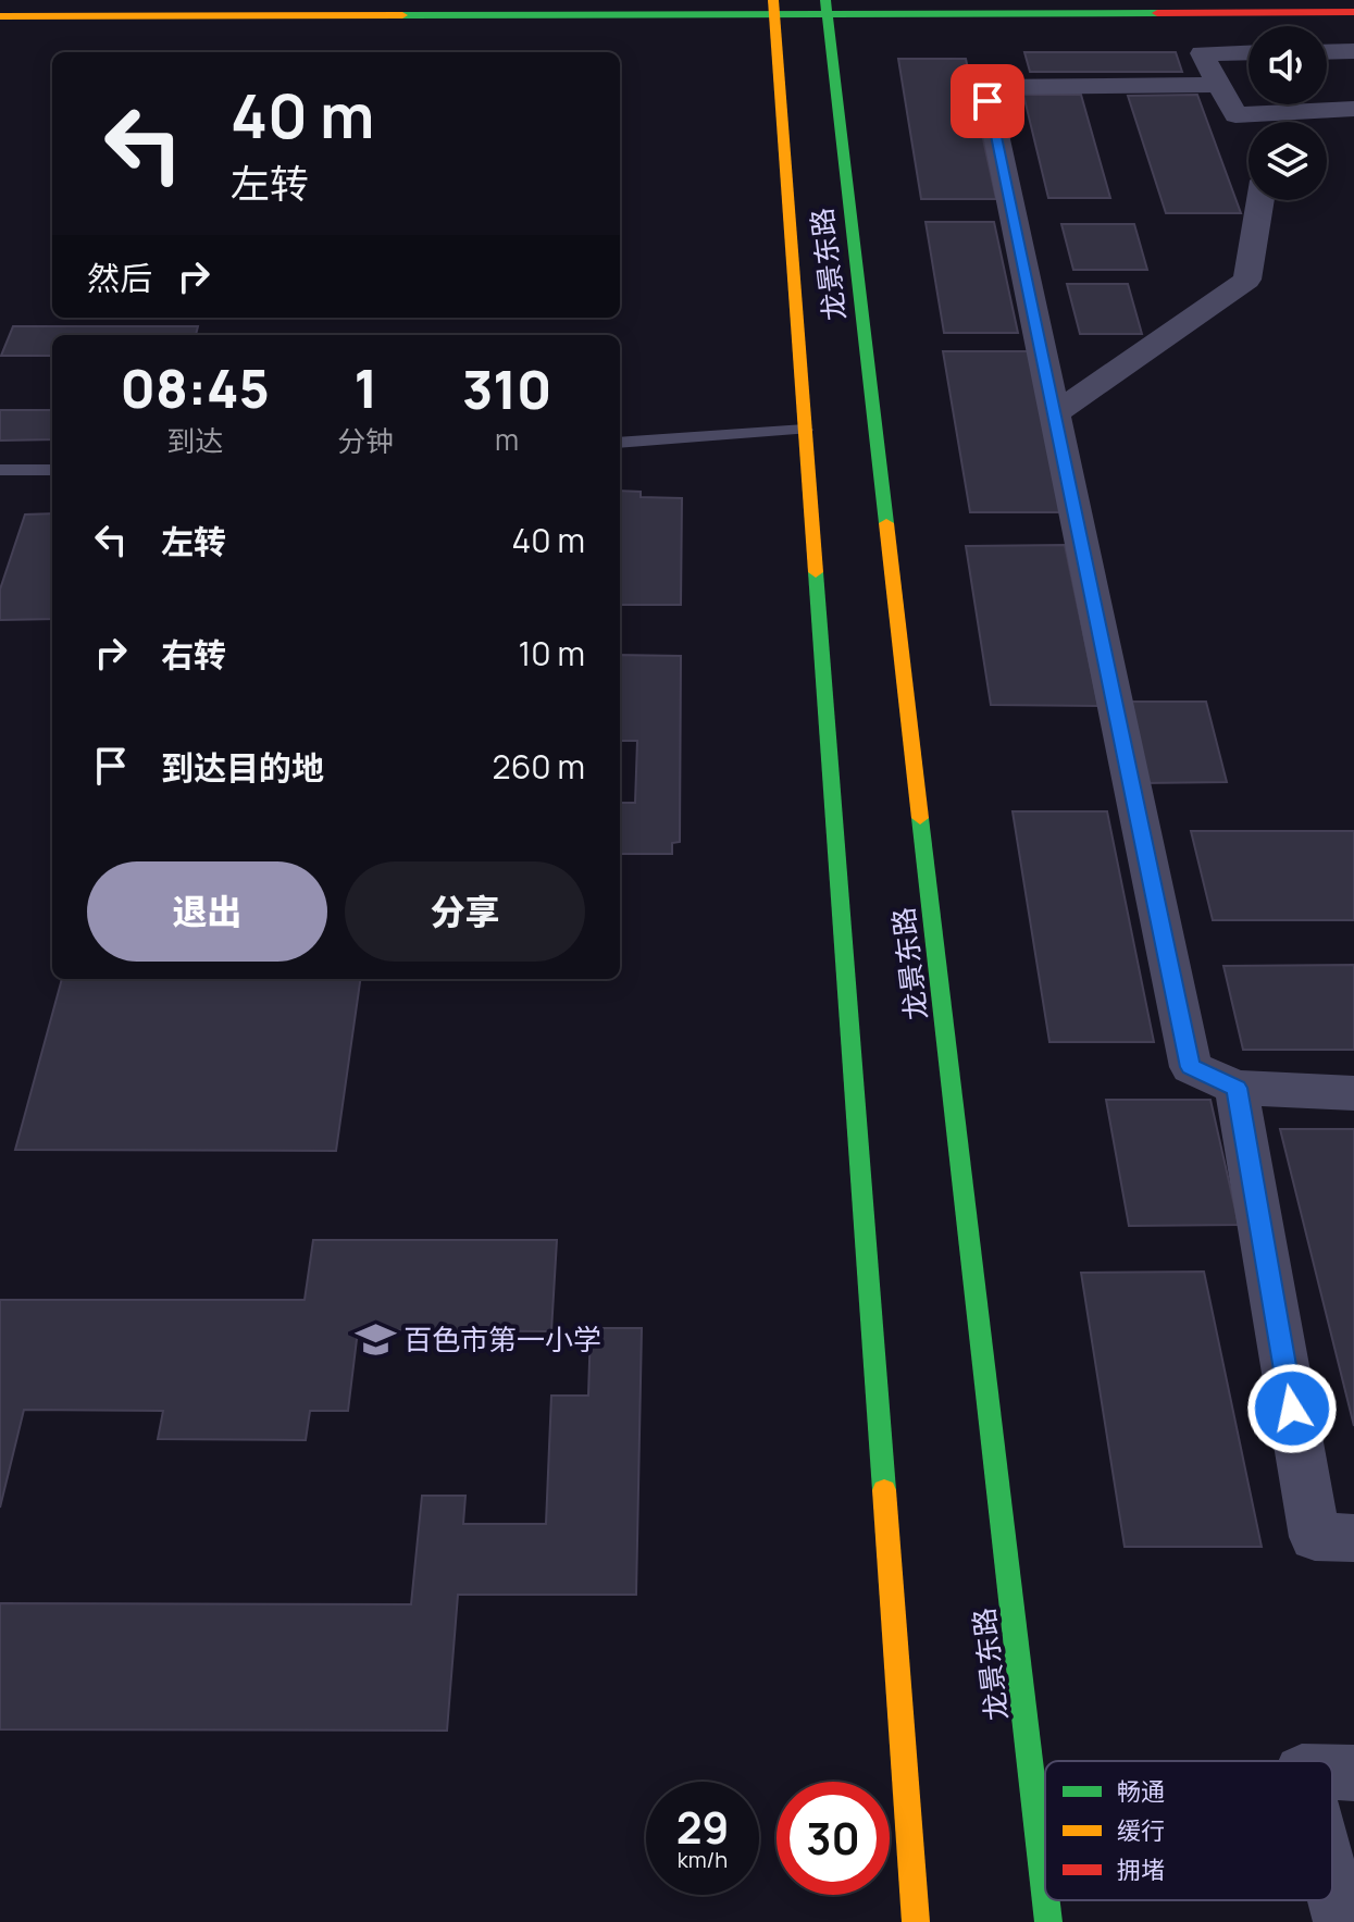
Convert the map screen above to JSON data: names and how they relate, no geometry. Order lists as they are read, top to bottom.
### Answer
{
  "streets": {
    "main road": ["龙景东路"]
  },
  "places": {
    "school or university": ["百色市第一小学"]
  },
  "legend": ["畅通", "缓行", "拥堵"],
  "page": {
    "turn": ["40 m", "左转"],
    "then": "然后",
    "eta": [
      "08:45",
      "到达",
      "1",
      "分钟",
      "310",
      "m"
    ],
    "list": [
      {
        "name": "左转",
        "value": "40 m"
      },
      {
        "name": "右转",
        "value": "10 m"
      },
      {
        "name": "到达目的地",
        "value": "260 m"
      }
    ],
    "buttons": ["退出", "分享"],
    "speed": "29 km/h",
    "limit": "30"
  }
}
